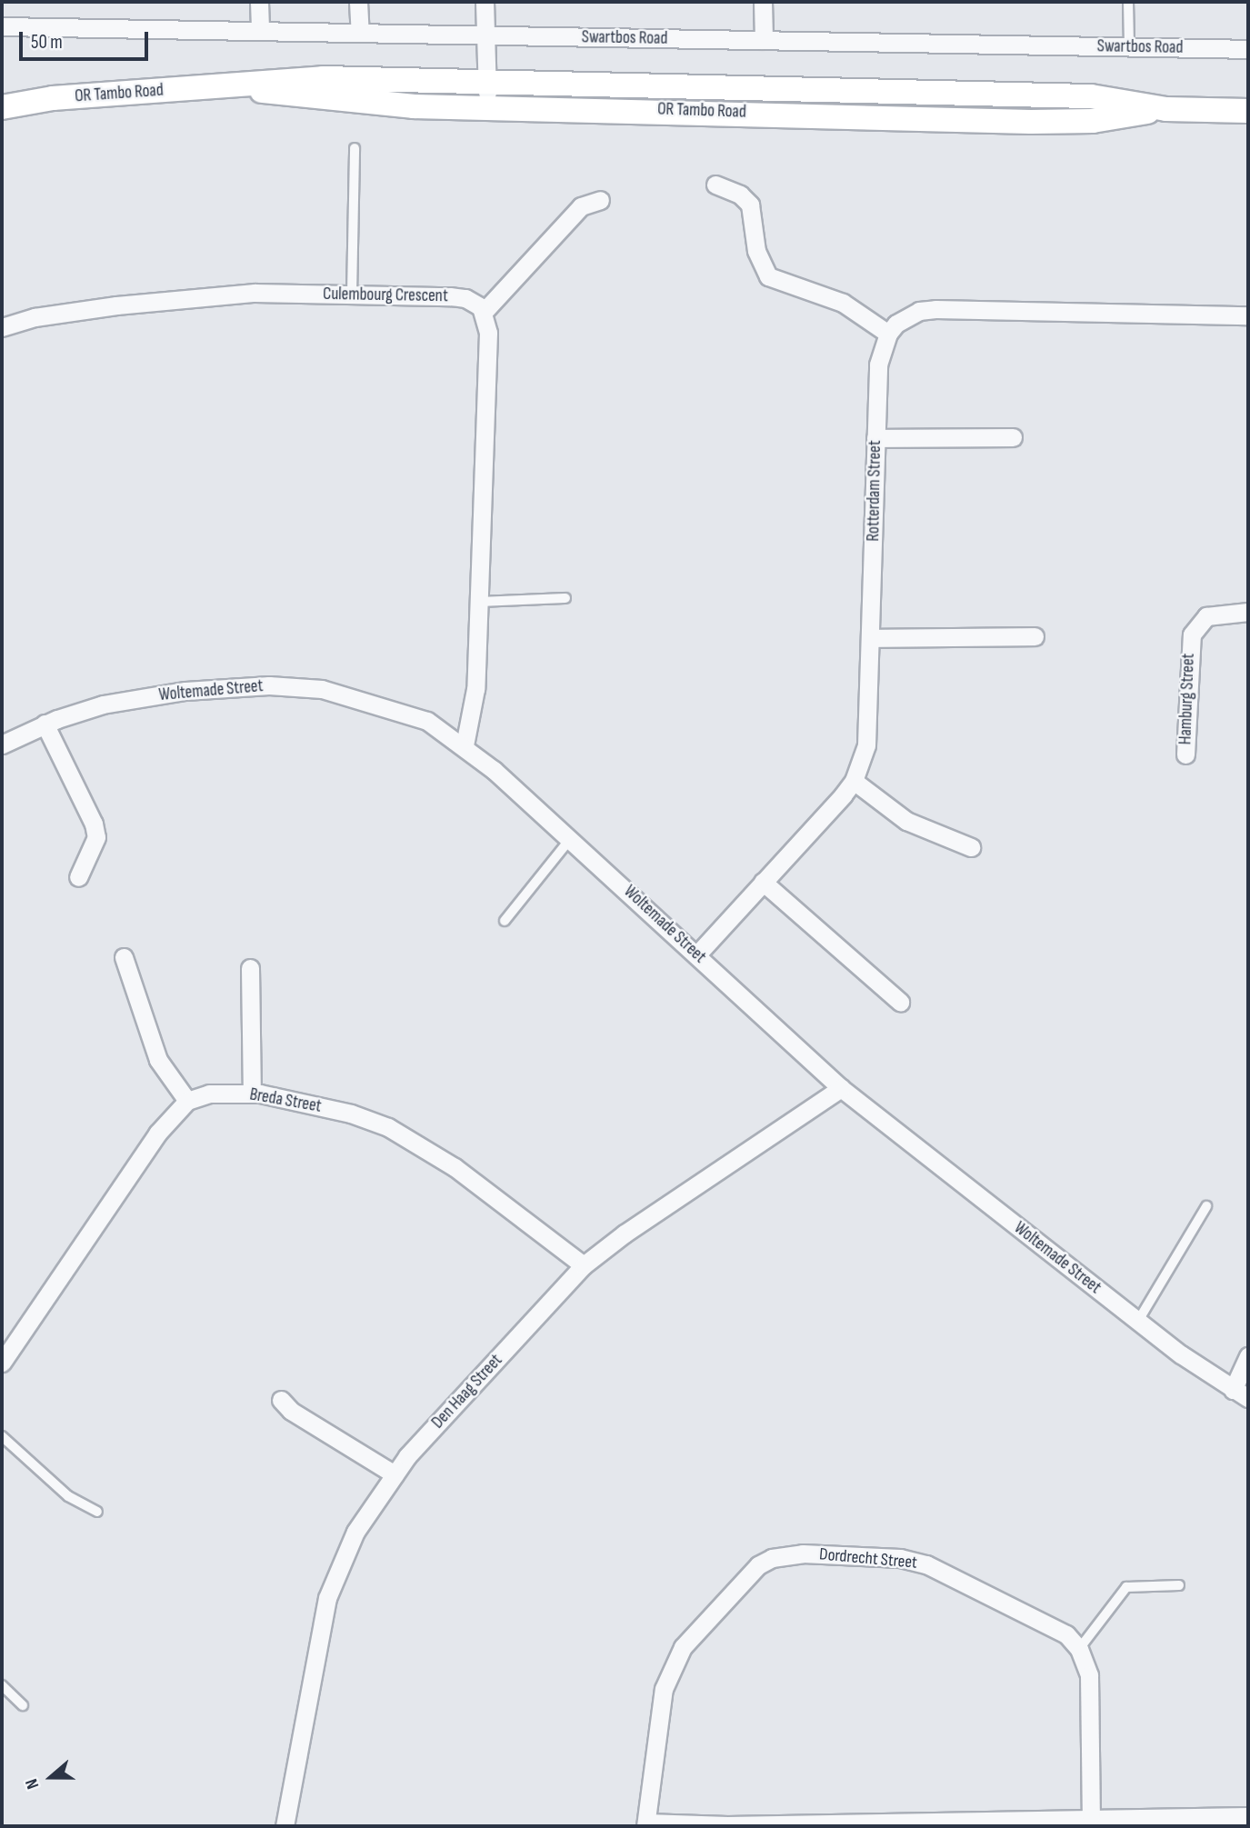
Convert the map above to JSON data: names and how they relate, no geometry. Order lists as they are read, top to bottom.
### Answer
{
  "streets": {
    "main road": ["OR Tambo Road"],
    "street": [
      "Swartbos Road",
      "Culembourg Crescent",
      "Rotterdam Street",
      "Woltemade Street",
      "Hamburg Street",
      "Breda Street",
      "Den Haag Street",
      "Dordrecht Street"
    ]
  },
  "crossings": [
    ["Rotterdam Street", "Woltemade Street"],
    ["Woltemade Street", "Den Haag Street"],
    ["Breda Street", "Den Haag Street"]
  ],
  "scale_bar": "50 m",
  "north": "left"
}
